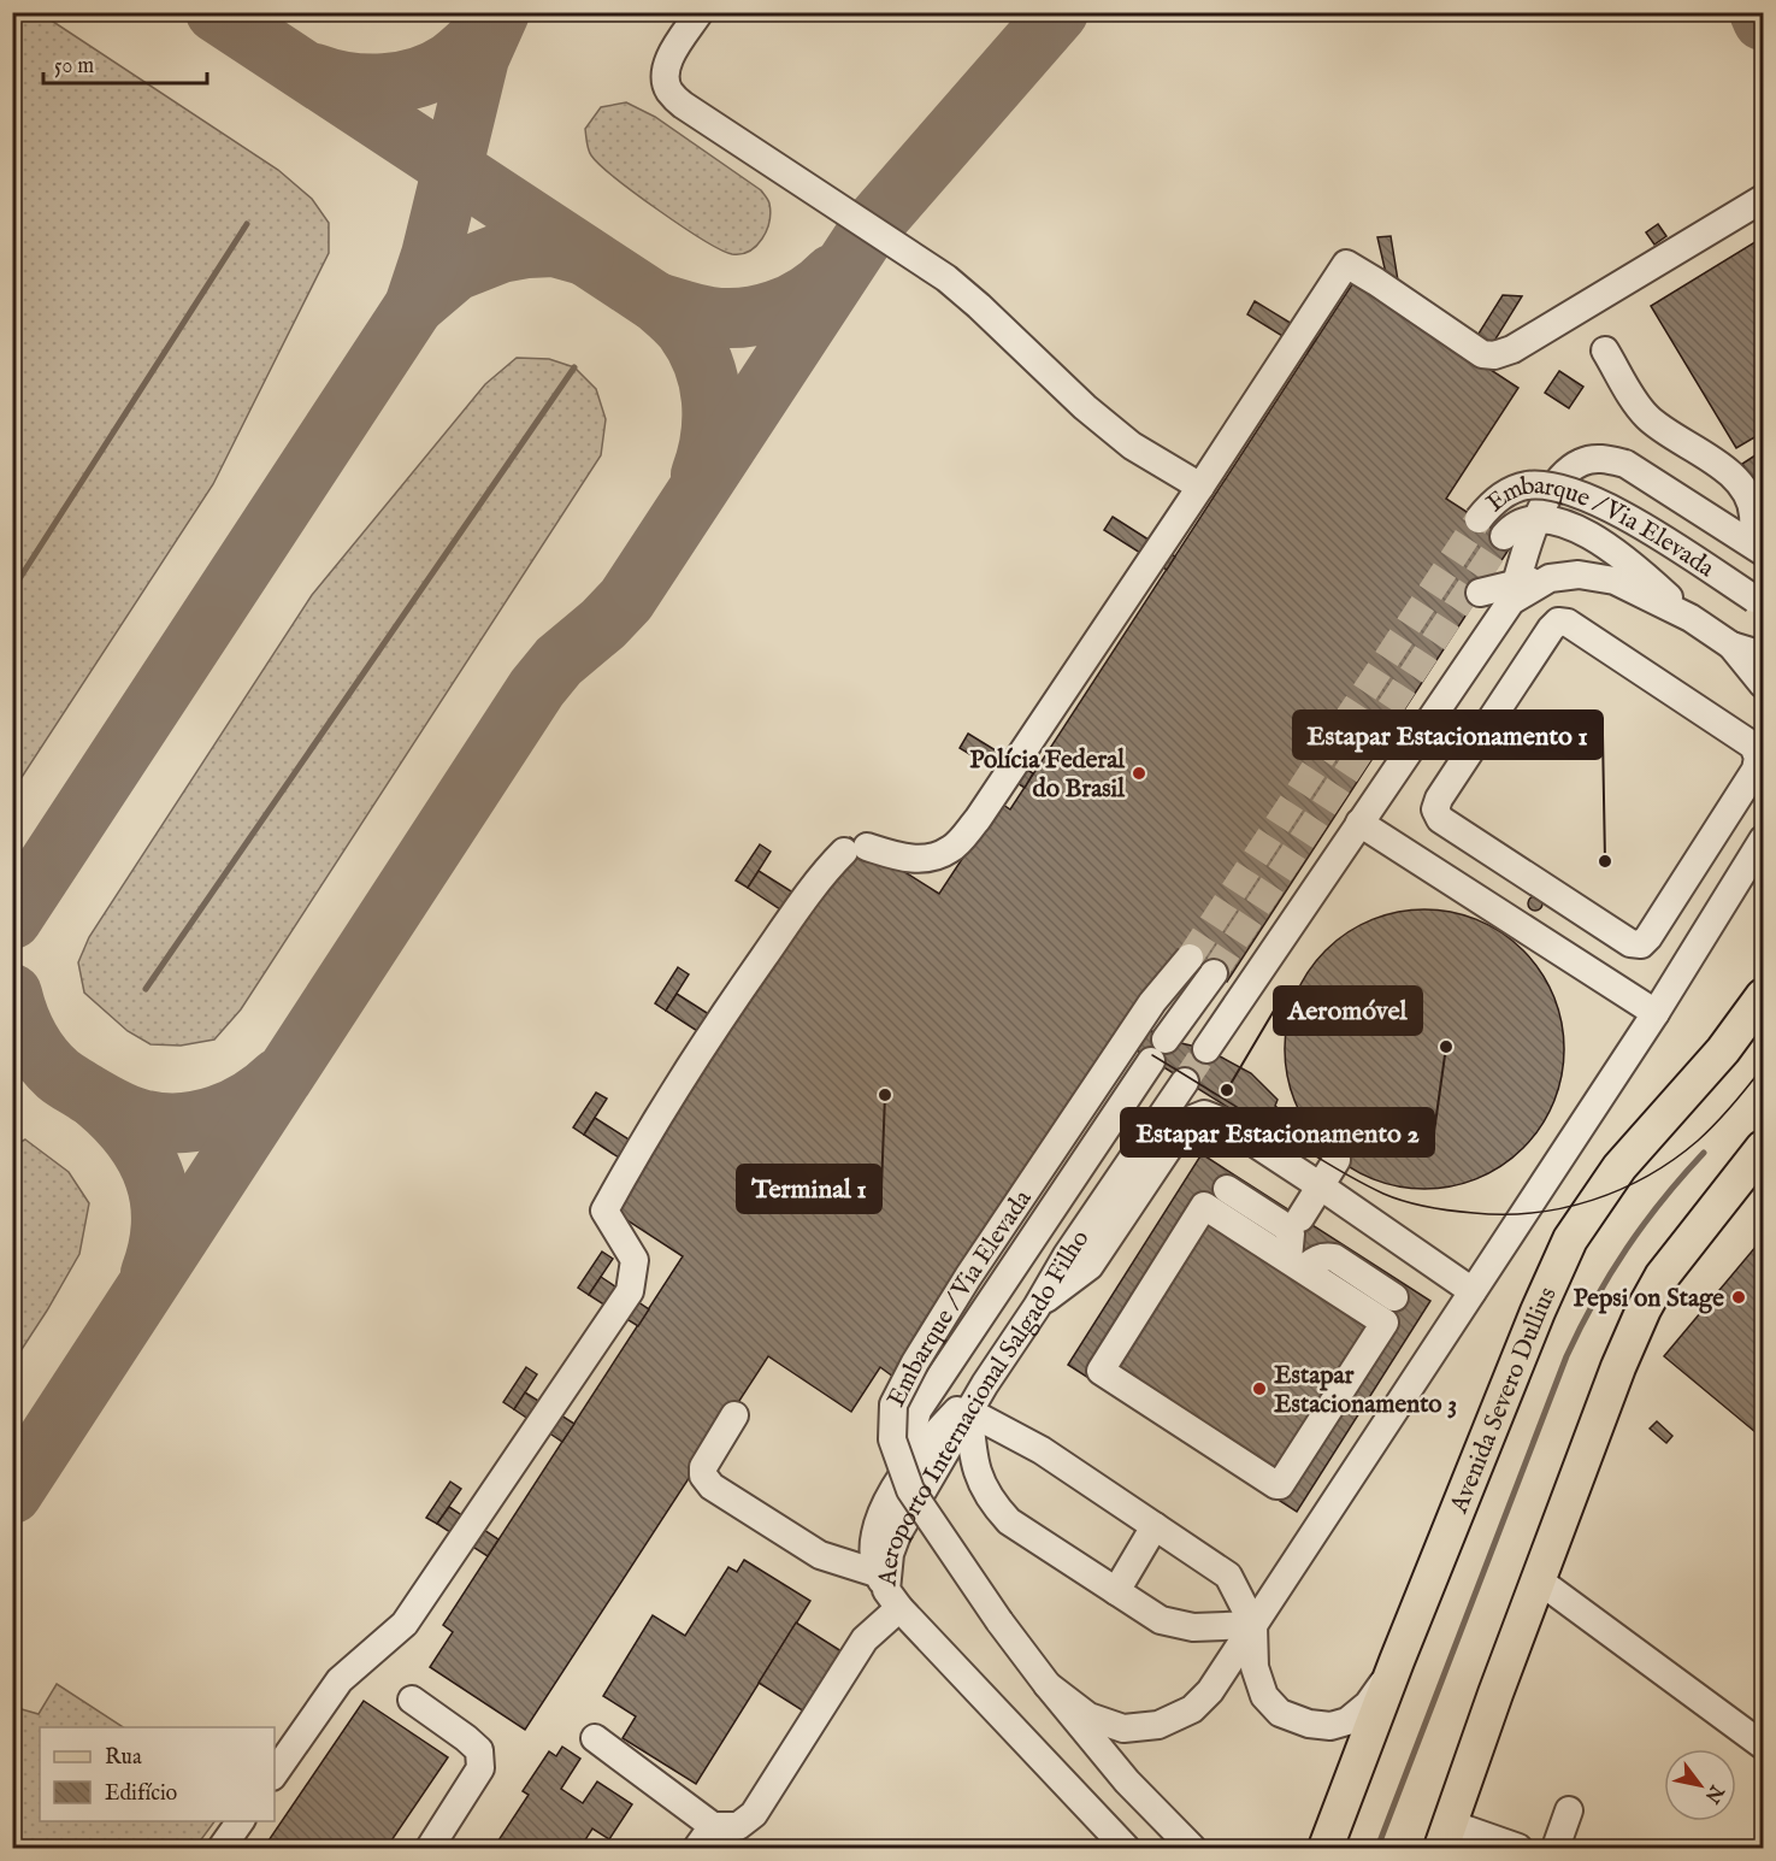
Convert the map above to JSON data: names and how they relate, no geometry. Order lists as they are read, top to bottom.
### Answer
{
  "streets": {
    "main road": ["Avenida Severo Dullius"],
    "street": ["Embarque / Via Elevada", "Aeroporto Internacional Salgado Filho"]
  },
  "places": [
    "Polícia Federal do Brasil",
    "Estapar Estacionamento 1",
    "Estapar Estacionamento 2",
    "Aeromóvel",
    "Terminal 1",
    "Pepsi on Stage",
    "Estapar Estacionamento 3"
  ],
  "legend": ["Rua", "Edifício"],
  "scale_bar": "50 m",
  "north": "bottom right"
}
